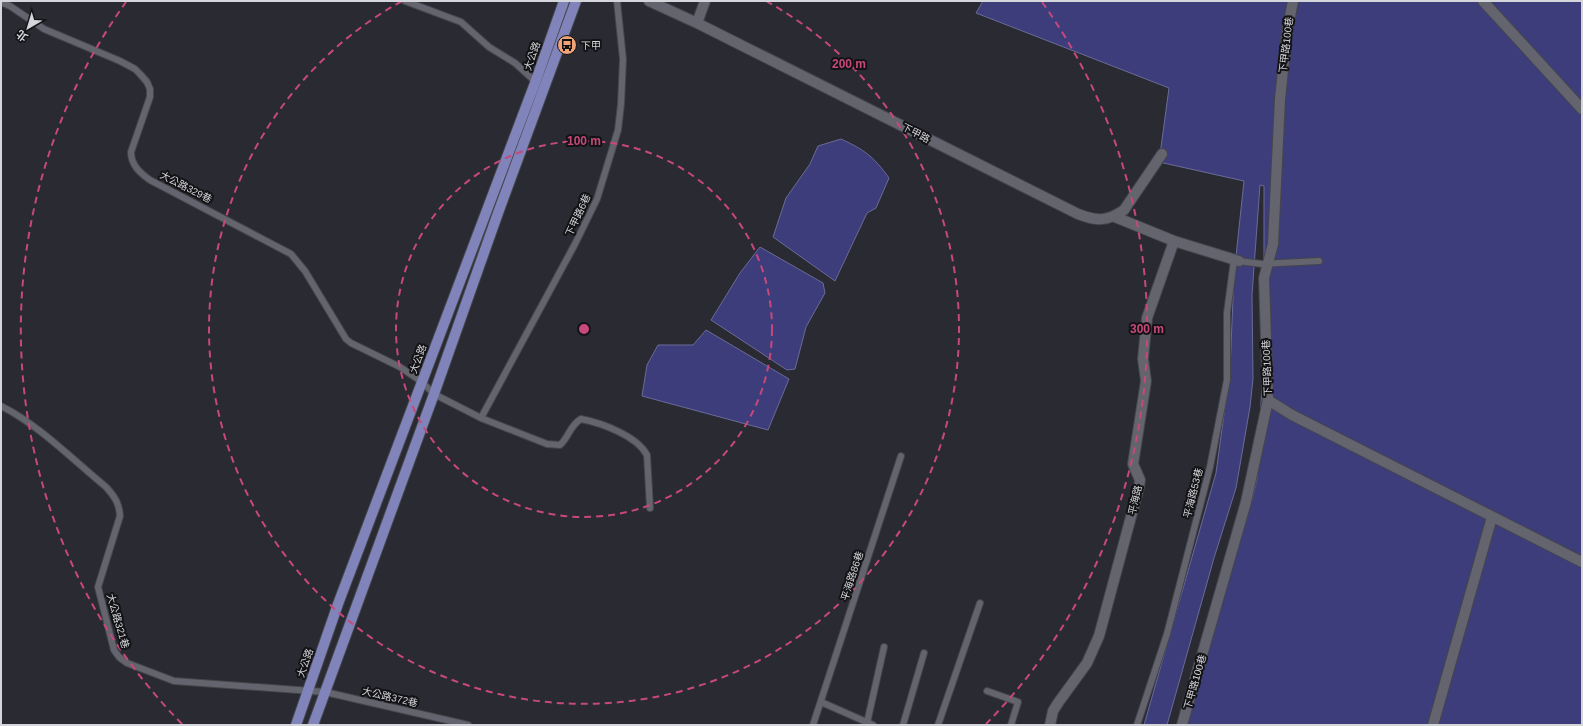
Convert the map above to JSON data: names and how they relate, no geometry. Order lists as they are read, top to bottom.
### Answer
{
  "streets": {
    "main road": ["大公路"],
    "street": ["下甲路100巷", "下甲路", "平海路"],
    "lane": [
      "大公路329巷",
      "下甲路6巷",
      "平海路53巷",
      "平海路86巷",
      "大公路321巷",
      "大公路372巷"
    ]
  },
  "crossings": [
    ["大公路", "大公路329巷"],
    ["大公路", "大公路321巷"],
    ["大公路", "大公路372巷"],
    ["大公路329巷", "下甲路6巷"],
    ["大公路321巷", "大公路372巷"]
  ],
  "places": {
    "bus stop": ["下甲"]
  },
  "north": "bottom left",
  "rings": ["200 m", "100 m", "300 m"]
}
